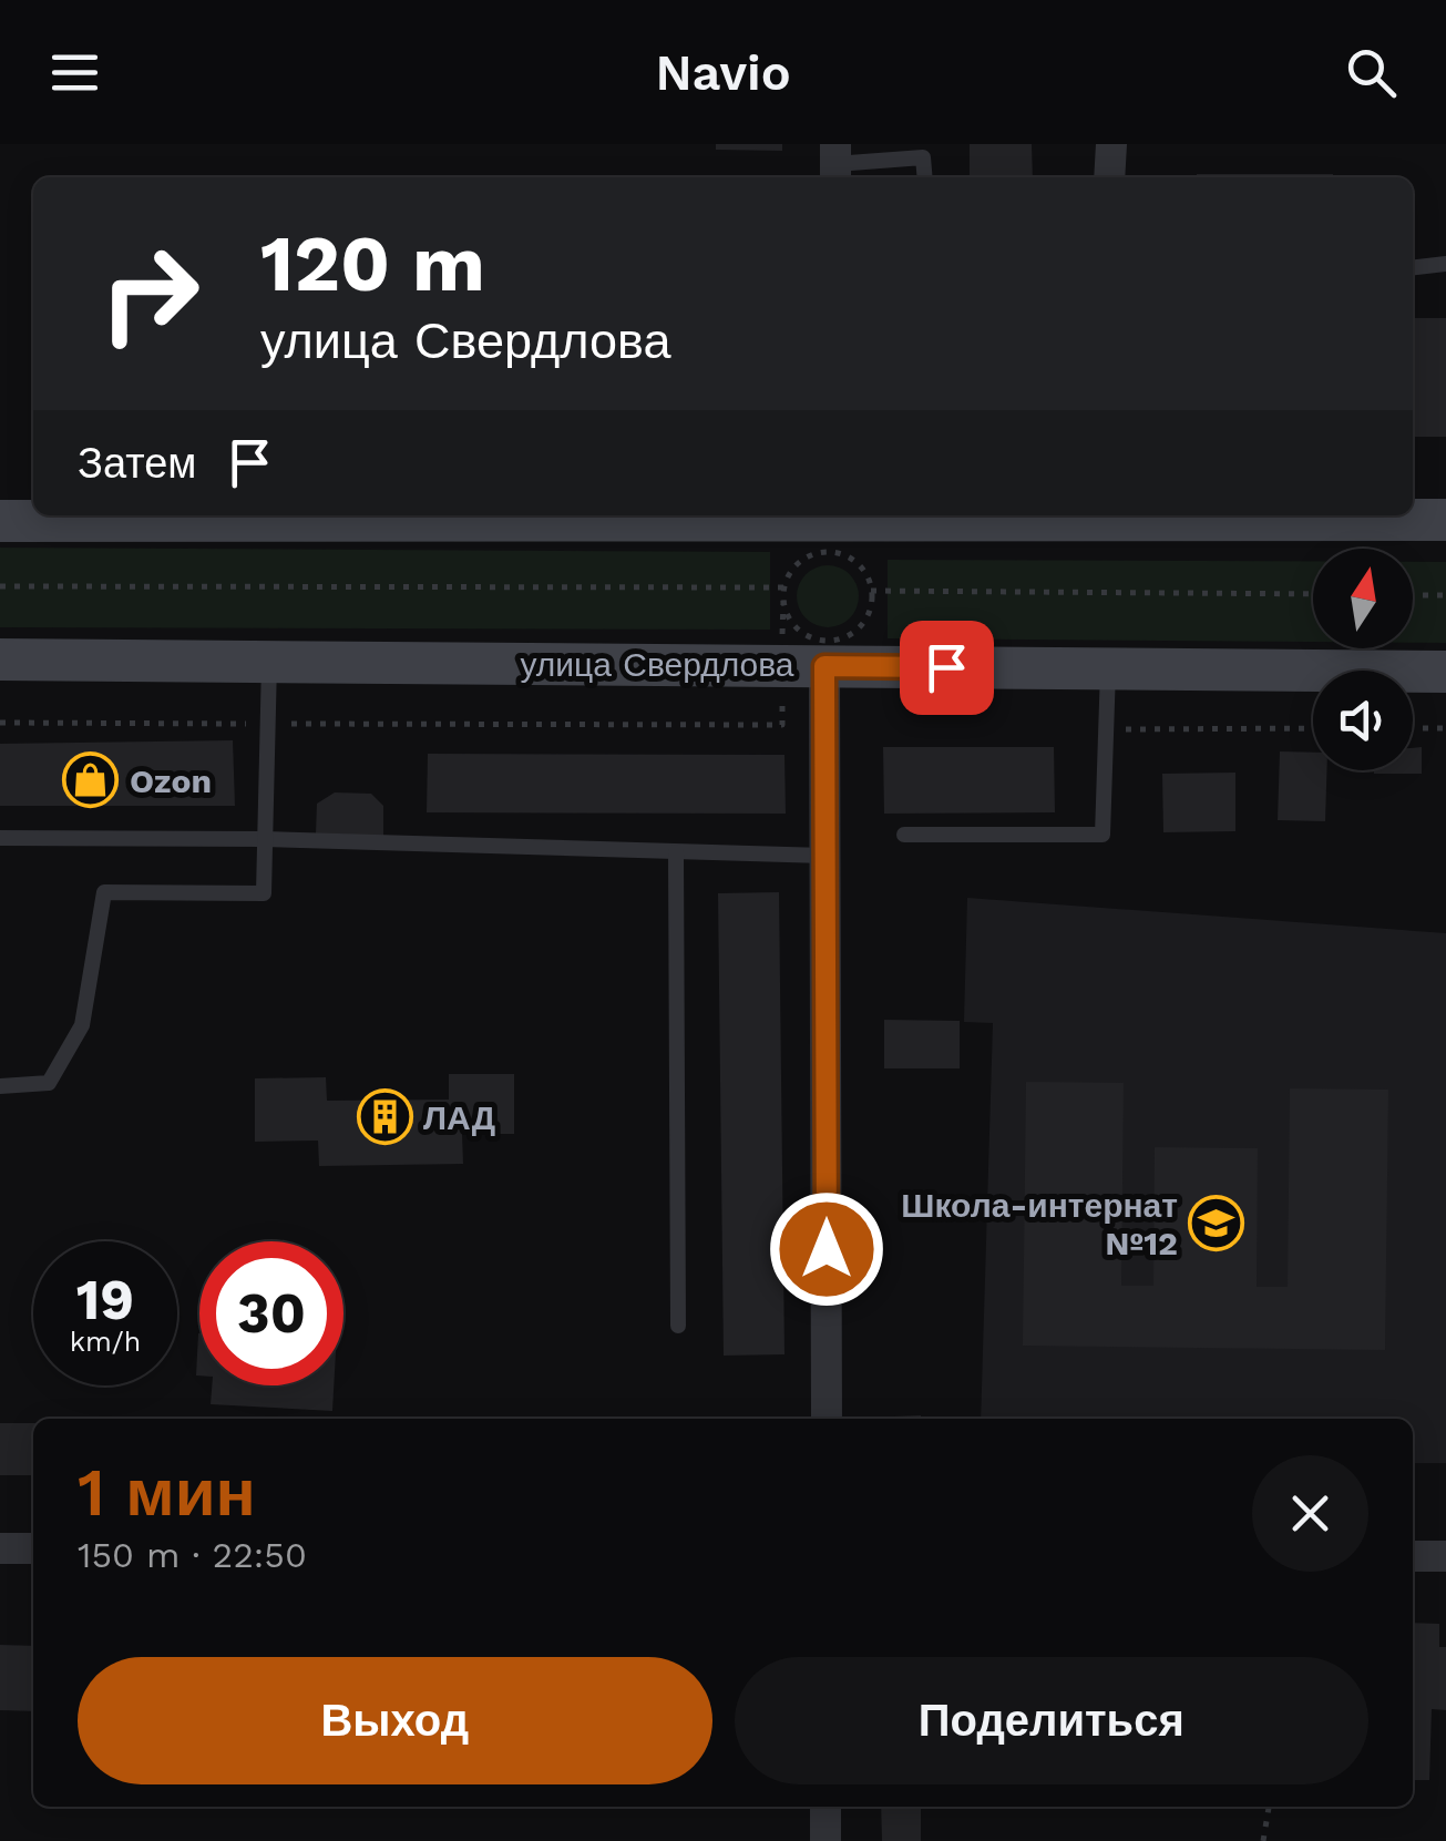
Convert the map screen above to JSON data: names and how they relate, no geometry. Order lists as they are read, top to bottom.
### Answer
{
  "streets": {
    "main road": ["улица Свердлова"]
  },
  "places": {
    "shop": ["Ozon"],
    "building": ["ЛАД"],
    "school or university": ["Школа-интернат №12"]
  },
  "north": "top",
  "page": {
    "header": "Navio",
    "turn": ["120 m", "улица Свердлова"],
    "then": "Затем",
    "speed": "19 km/h",
    "limit": "30",
    "heading": ["1 мин", "150 m · 22:50"],
    "buttons": ["Выход", "Поделиться"]
  }
}
